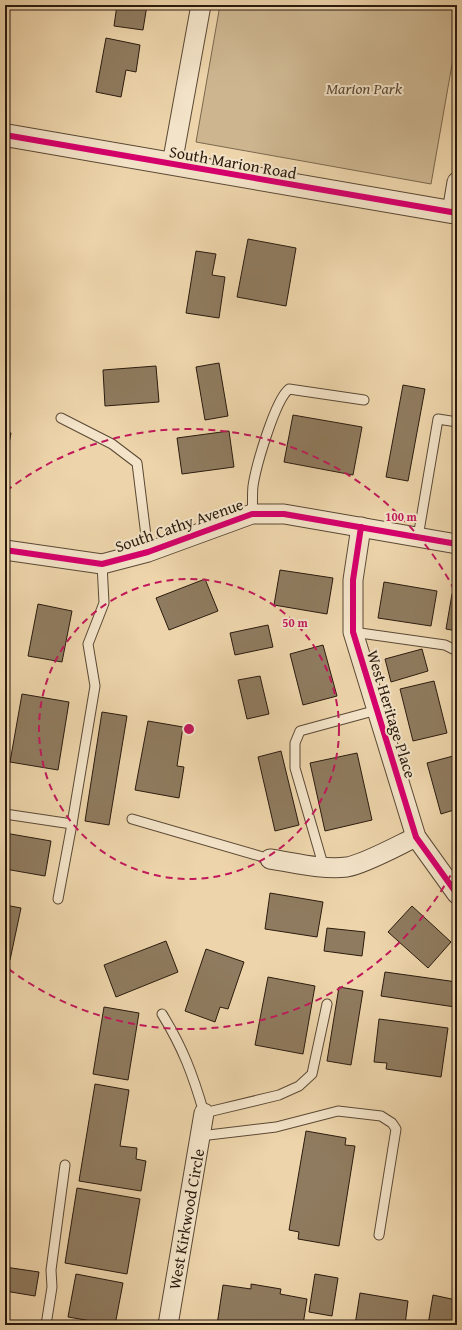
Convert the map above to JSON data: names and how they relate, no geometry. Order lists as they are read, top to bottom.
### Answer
{
  "streets": {
    "street": [
      "South Marion Road",
      "South Cathy Avenue",
      "West Heritage Place",
      "West Kirkwood Circle"
    ]
  },
  "crossings": [
    ["South Cathy Avenue", "West Heritage Place"]
  ],
  "parks": ["Marion Park"],
  "rings": ["100 m", "50 m"]
}
